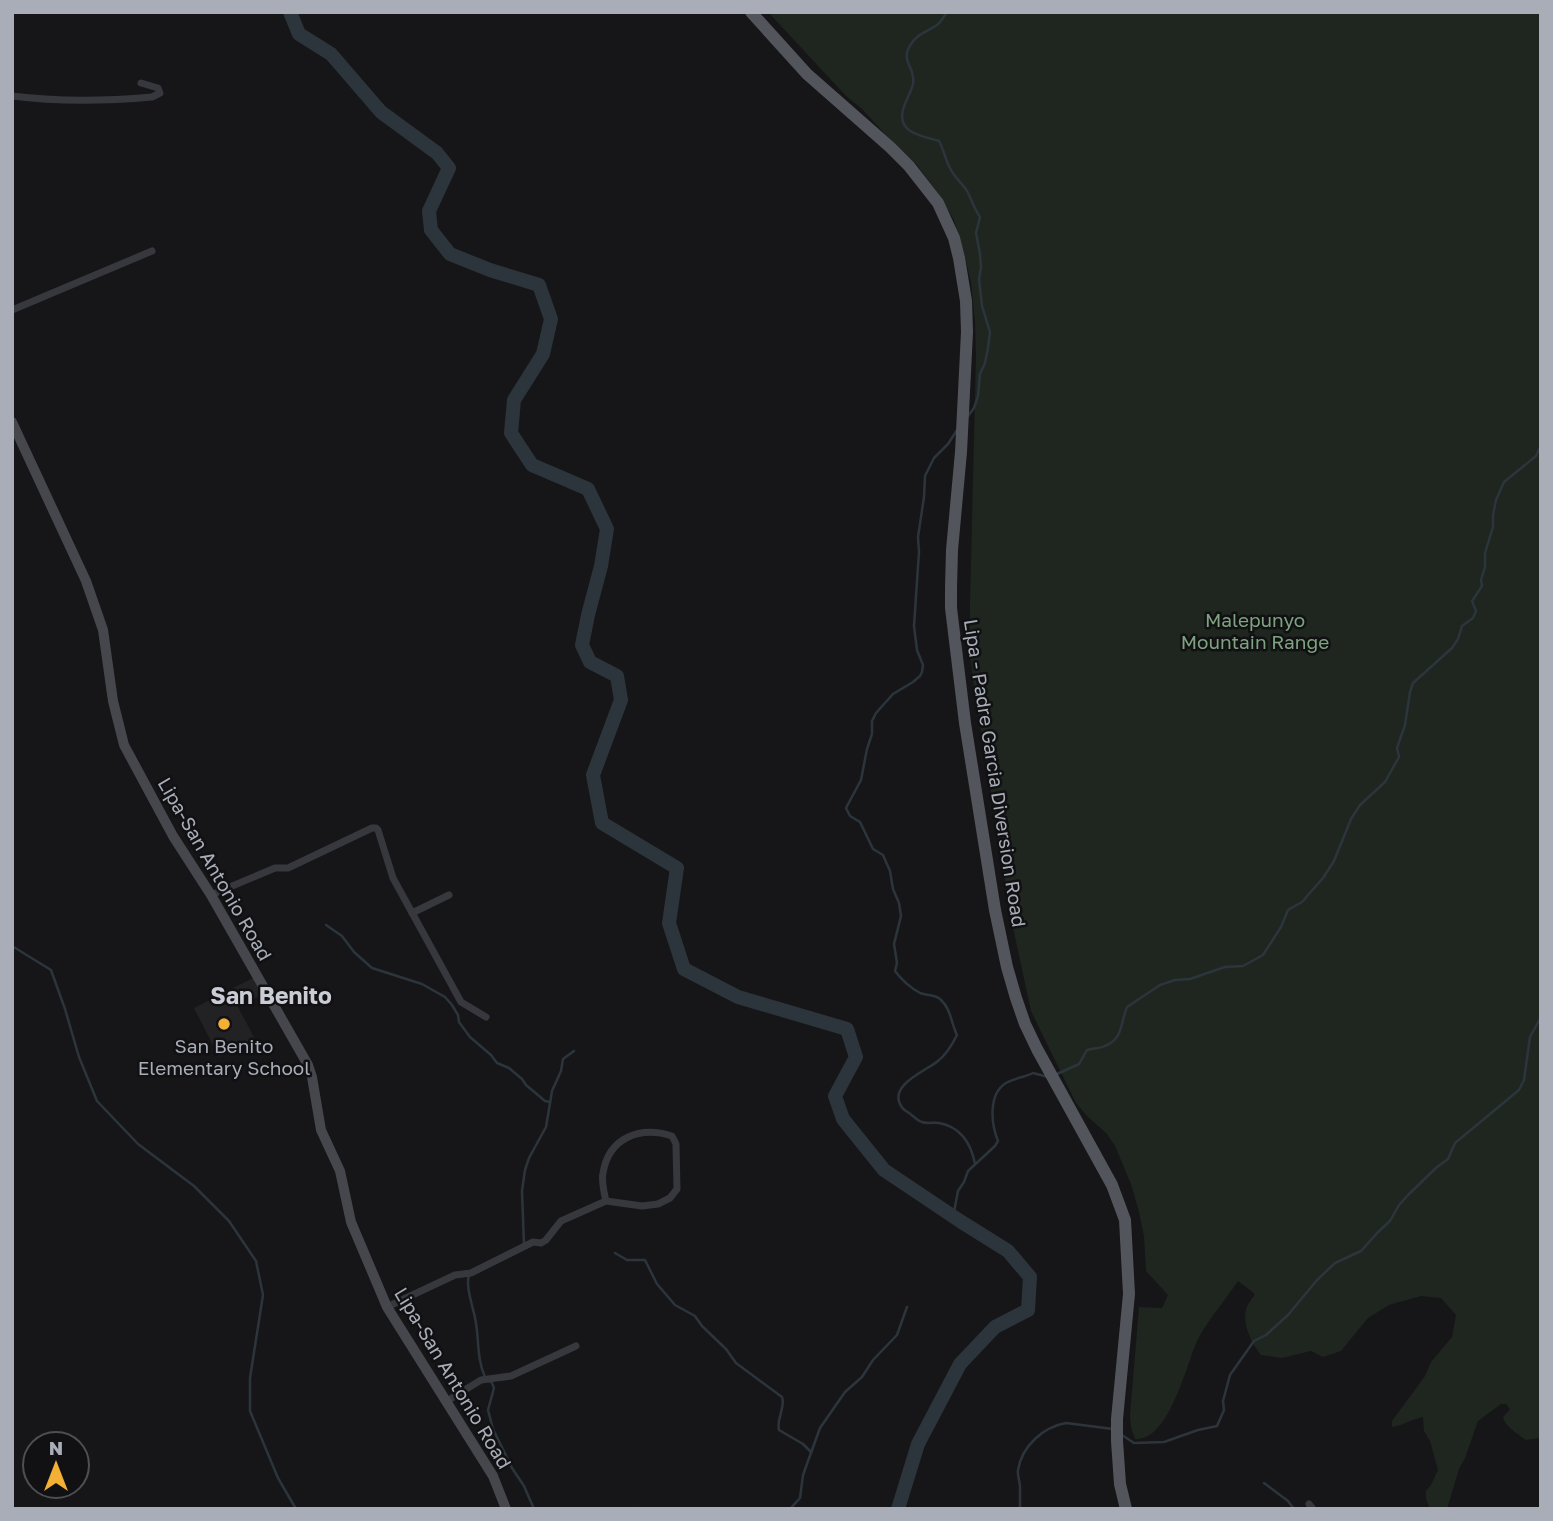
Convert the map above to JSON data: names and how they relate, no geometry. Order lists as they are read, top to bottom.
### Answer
{
  "streets": {
    "main road": ["Lipa - Padre Garcia Diversion Road", "Lipa-San Antonio Road"]
  },
  "districts": ["San Benito"],
  "parks": ["Malepunyo Mountain Range"],
  "places": ["San Benito Elementary School"],
  "north": "top"
}
